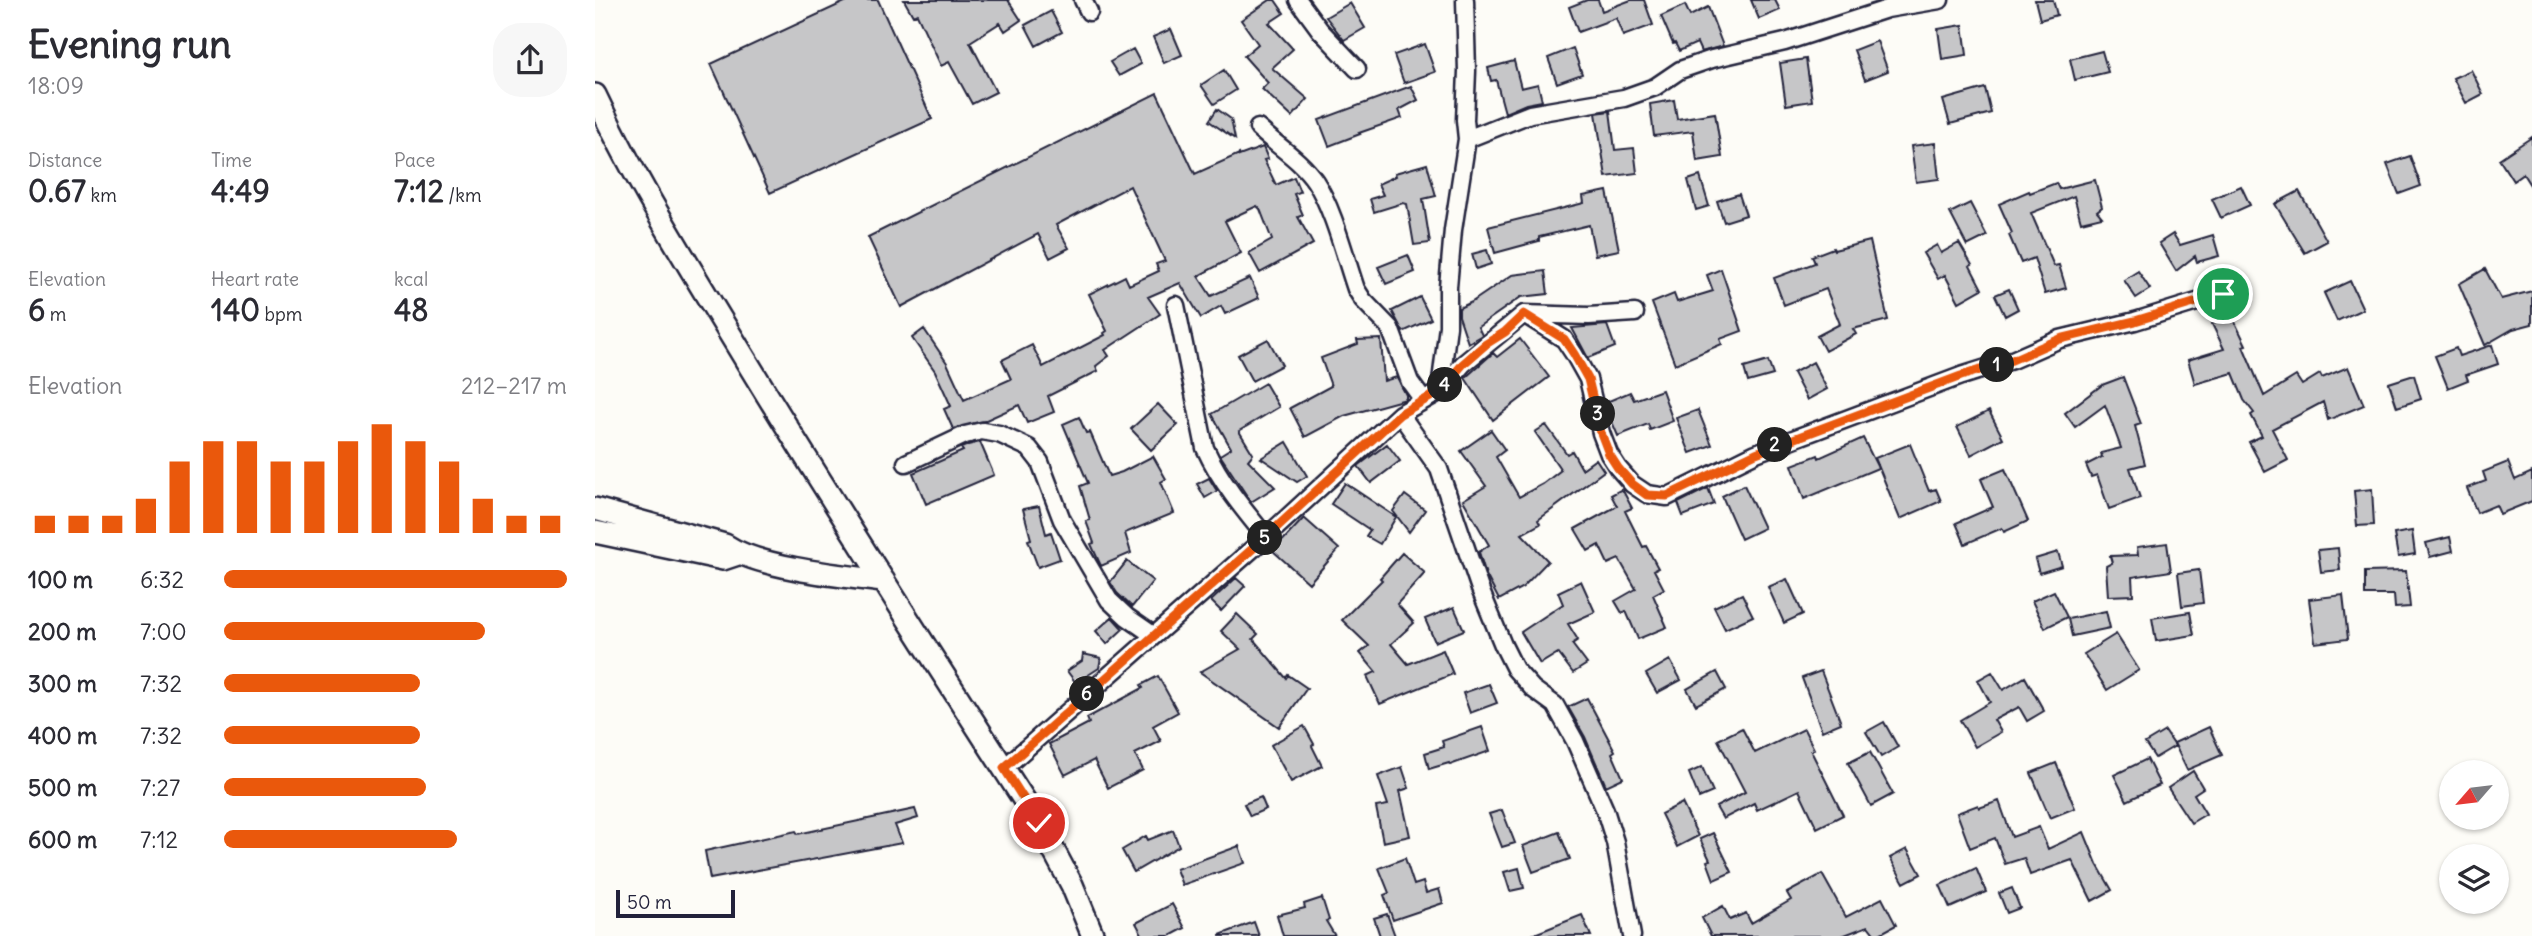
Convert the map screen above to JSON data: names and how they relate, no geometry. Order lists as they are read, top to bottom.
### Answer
{
  "scale_bar": "50 m",
  "north": "bottom left",
  "page": {
    "heading": ["Evening run", "18:09"],
    "stats": [
      ["Distance", "0.67 km"],
      ["Time", "4:49"],
      ["Pace", "7:12 /km"],
      ["Elevation", "6 m"],
      ["Heart rate", "140 bpm"],
      ["kcal", "48"]
    ],
    "pins": [
      "1",
      "4",
      "3",
      "2",
      "5",
      "6"
    ],
    "chart": ["Elevation", "212–217 m"],
    "list": [
      {
        "name": "100 m",
        "note": "6:32"
      },
      {
        "name": "200 m",
        "note": "7:00"
      },
      {
        "name": "300 m",
        "note": "7:32"
      },
      {
        "name": "400 m",
        "note": "7:32"
      },
      {
        "name": "500 m",
        "note": "7:27"
      },
      {
        "name": "600 m",
        "note": "7:12"
      }
    ],
    "scale": "50 m"
  }
}
